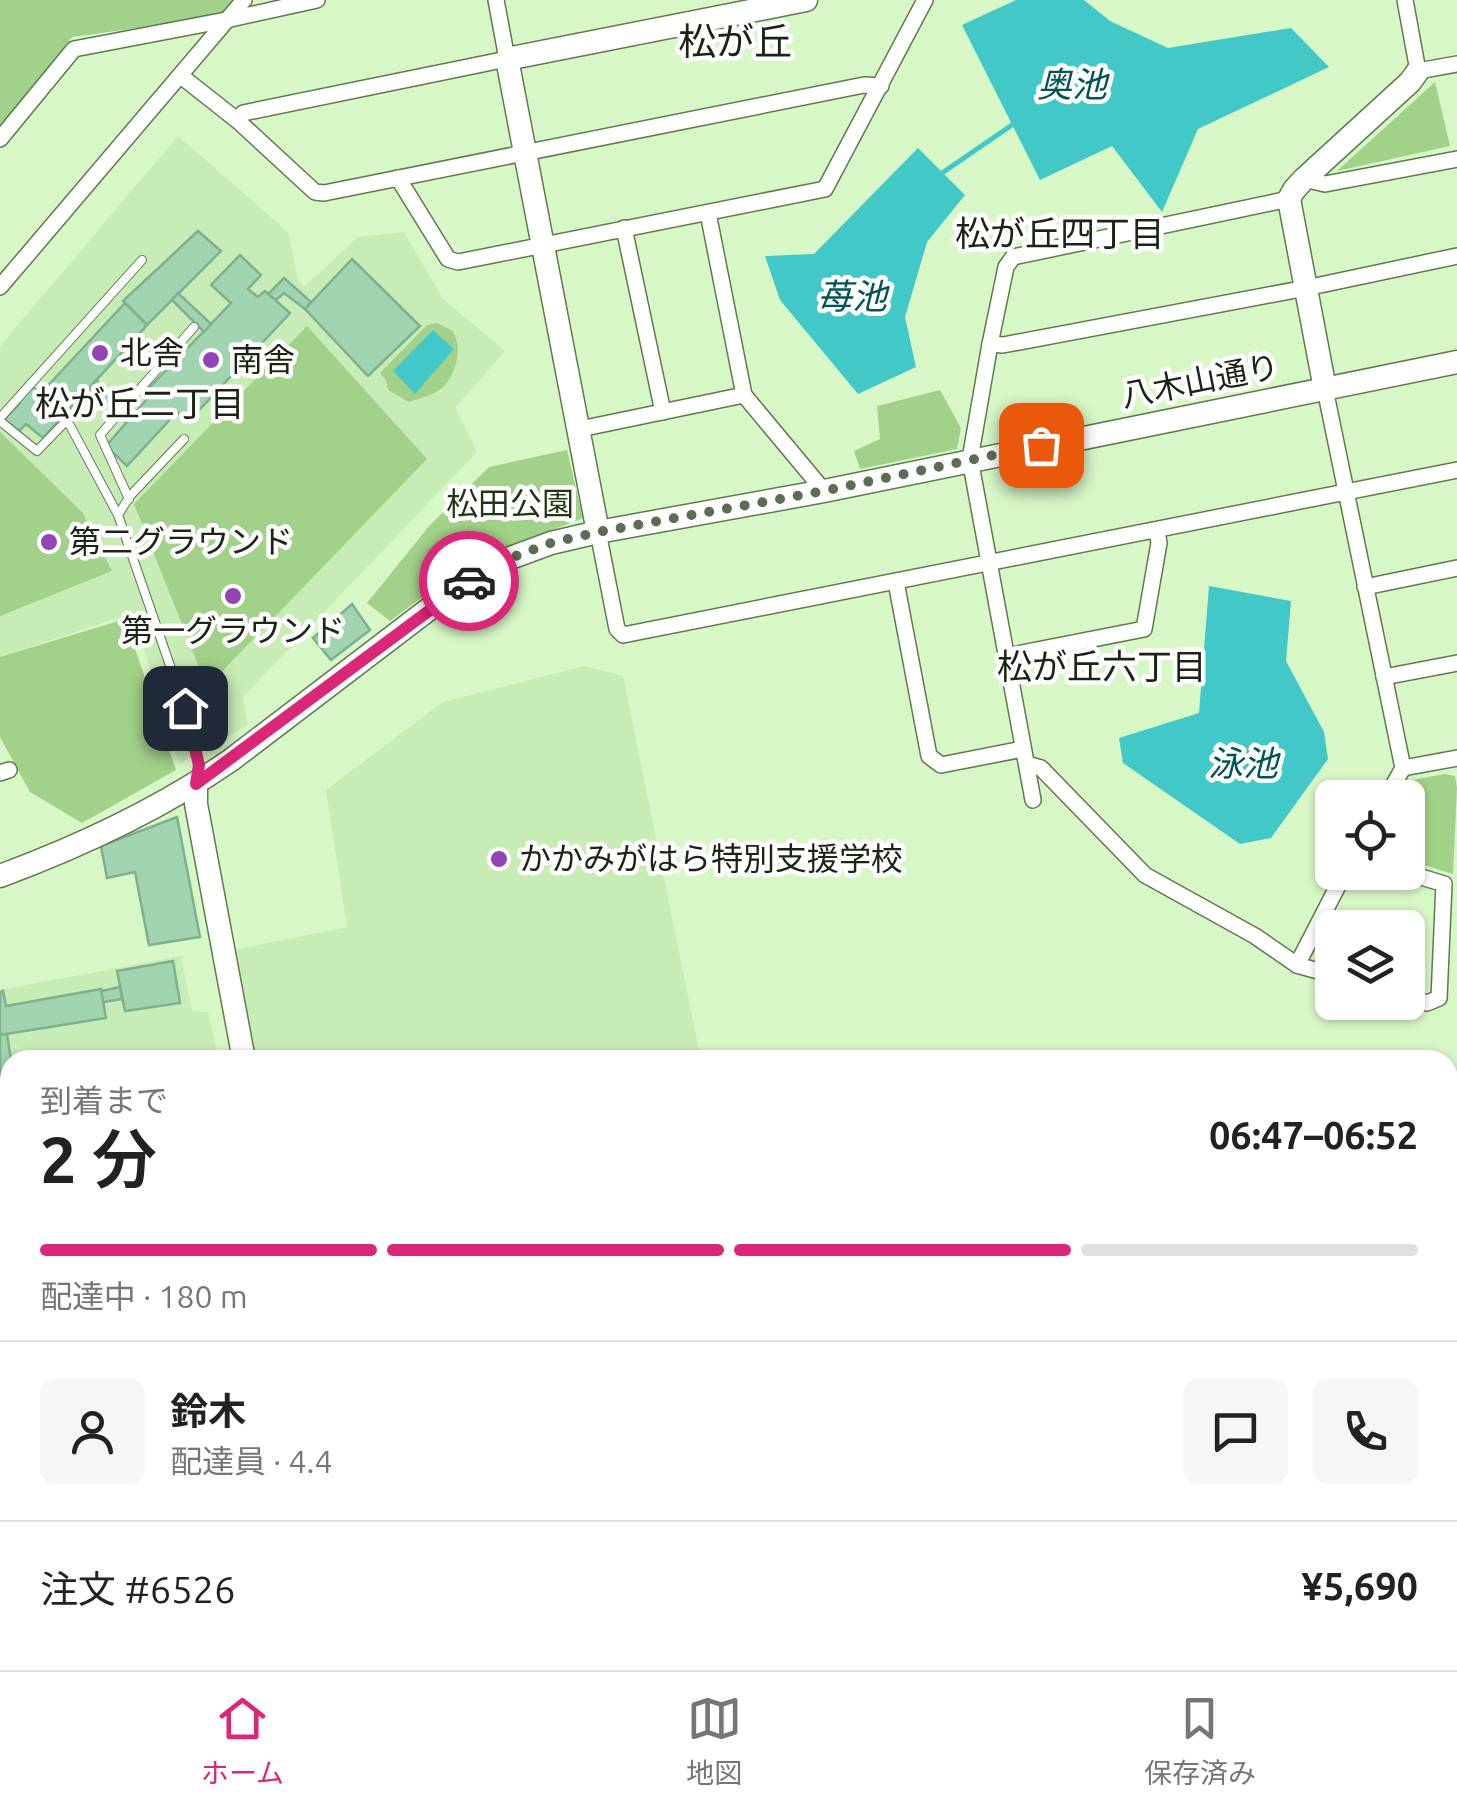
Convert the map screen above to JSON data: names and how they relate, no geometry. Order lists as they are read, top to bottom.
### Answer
{
  "streets": {
    "street": ["八木山通り"]
  },
  "districts": [
    "松が丘",
    "松が丘四丁目",
    "松が丘二丁目",
    "松が丘六丁目"
  ],
  "water": ["奥池", "苺池", "泳池"],
  "parks": ["松田公園"],
  "places": [
    "北舎",
    "南舎",
    "第二グラウンド",
    "第一グラウンド",
    "かかみがはら特別支援学校"
  ],
  "page": {
    "heading": ["2 分", "到着まで", "06:47–06:52"],
    "panel": [
      "鈴木",
      "配達員 · 4.4",
      "注文 #6526",
      "¥5,690"
    ],
    "bar": "配達中 · 180 m",
    "tabs": ["ホーム", "地図", "保存済み"]
  }
}
